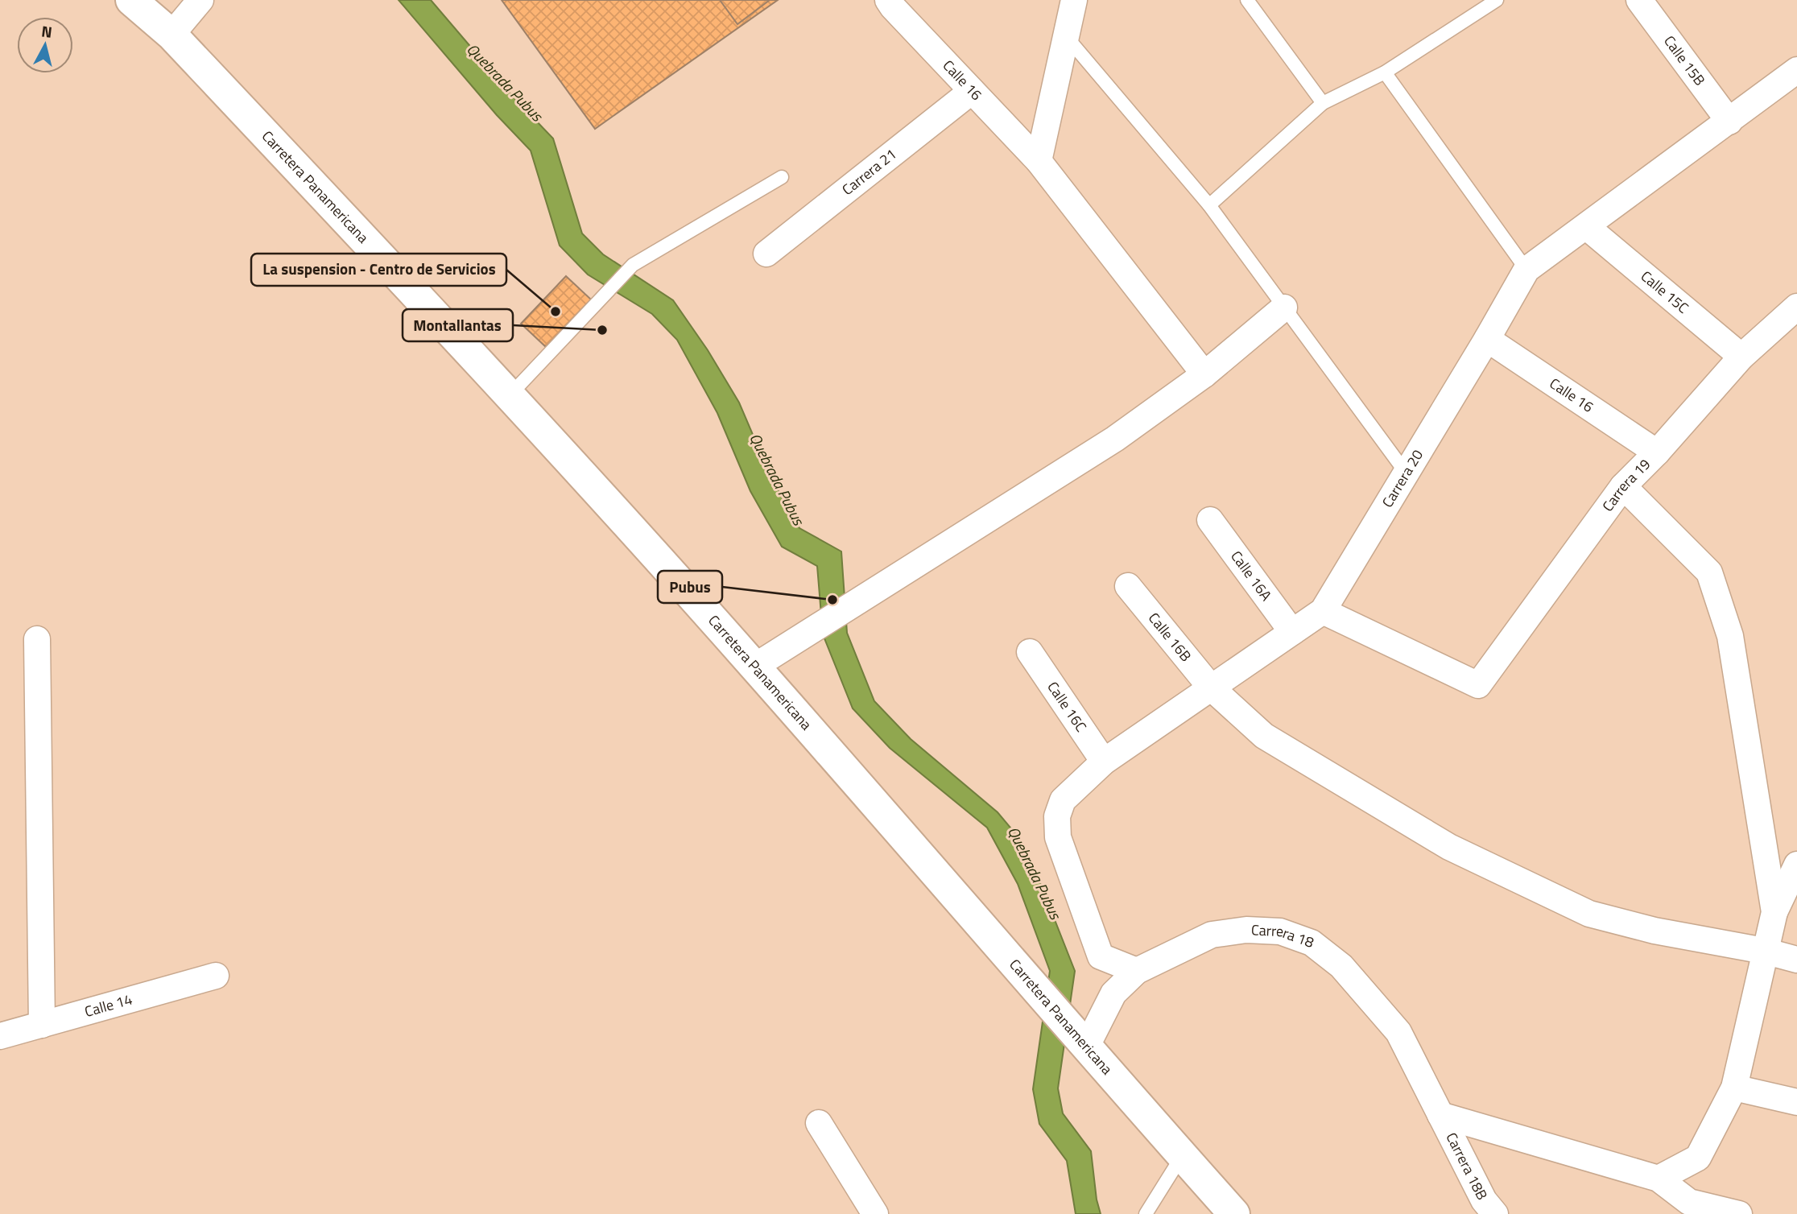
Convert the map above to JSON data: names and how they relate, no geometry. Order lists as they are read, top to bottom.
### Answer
{
  "streets": {
    "highway": ["Carretera Panamericana"],
    "street": [
      "Calle 15B",
      "Calle 16",
      "Carrera 21",
      "Calle 15C",
      "Carrera 20",
      "Carrera 19",
      "Calle 16A",
      "Calle 16B",
      "Calle 16C",
      "Carrera 18",
      "Calle 14",
      "Carrera 18B"
    ]
  },
  "crossings": [
    ["Calle 15B", "Carrera 20"],
    ["Calle 16", "Carrera 21"],
    ["Calle 16", "Carrera 20"],
    ["Calle 16", "Carrera 19"],
    ["Carretera Panamericana", "Carrera 18"],
    ["Calle 15C", "Carrera 20"],
    ["Calle 15C", "Carrera 19"],
    ["Carrera 20", "Carrera 19"],
    ["Carrera 20", "Calle 16A"],
    ["Carrera 20", "Calle 16B"],
    ["Carrera 20", "Calle 16C"],
    ["Carrera 20", "Carrera 18"],
    ["Carrera 18", "Carrera 18B"]
  ],
  "water": ["Quebrada Pubus"],
  "places": ["La suspension - Centro de Servicios", "Montallantas", "Pubus"],
  "north": "top"
}
